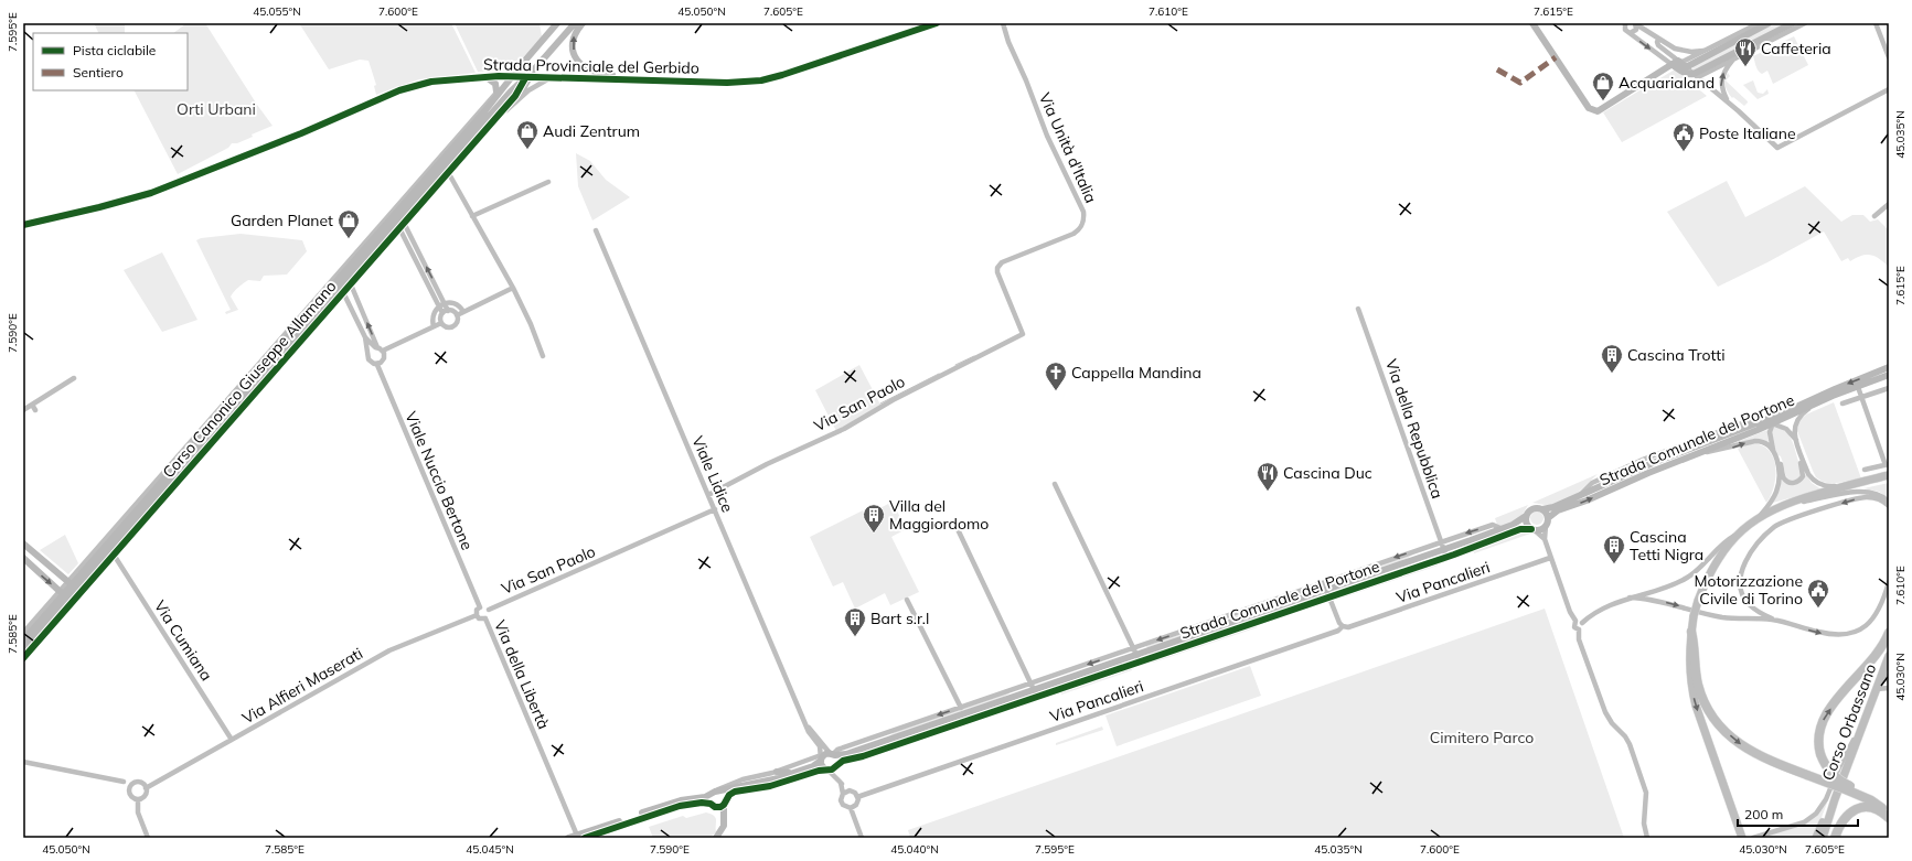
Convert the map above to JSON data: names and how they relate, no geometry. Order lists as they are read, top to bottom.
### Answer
{
  "streets": {
    "main road": ["Corso Orbassano"],
    "street": [
      "Strada Provinciale del Gerbido",
      "Via Unità d'Italia",
      "Corso Canonico Giuseppe Allamano",
      "Via San Paolo",
      "Via della Repubblica",
      "Strada Comunale del Portone",
      "Viale Lidice",
      "Viale Nuccio Bertone",
      "Via Pancalieri",
      "Via Cumiana",
      "Via della Libertà",
      "Via Alfieri Maserati"
    ]
  },
  "crossings": [
    ["Strada Provinciale del Gerbido", "Corso Canonico Giuseppe Allamano"],
    ["Via Unità d'Italia", "Via San Paolo"],
    ["Corso Canonico Giuseppe Allamano", "Viale Nuccio Bertone"],
    ["Corso Canonico Giuseppe Allamano", "Via Cumiana"],
    ["Via San Paolo", "Viale Lidice"],
    ["Via San Paolo", "Viale Nuccio Bertone"],
    ["Via San Paolo", "Via della Libertà"],
    ["Via San Paolo", "Via Alfieri Maserati"],
    ["Via della Repubblica", "Strada Comunale del Portone"],
    ["Strada Comunale del Portone", "Viale Lidice"],
    ["Strada Comunale del Portone", "Via della Libertà"],
    ["Viale Nuccio Bertone", "Via della Libertà"],
    ["Viale Nuccio Bertone", "Via Alfieri Maserati"],
    ["Via Cumiana", "Via Alfieri Maserati"],
    ["Via della Libertà", "Via Alfieri Maserati"]
  ],
  "parks": ["Orti Urbani", "Cimitero Parco"],
  "places": {
    "restaurant": ["Caffeteria", "Cascina Duc"],
    "shop": ["Acquarialand", "Audi Zentrum", "Garden Planet"],
    "public building": ["Poste Italiane", "Motorizzazione Civile di Torino"],
    "building": [
      "Cascina Trotti",
      "Villa del Maggiordomo",
      "Cascina Tetti Nigra",
      "Bart s.r.l"
    ],
    "church": ["Cappella Mandina"]
  },
  "legend": ["Pista ciclabile", "Sentiero"],
  "scale_bar": "200 m",
  "coordinates": [
    "45.055°N",
    "7.600°E",
    "45.050°N",
    "7.605°E",
    "7.610°E",
    "7.615°E",
    "7.595°E",
    "45.035°N",
    "7.590°E",
    "7.585°E",
    "45.030°N",
    "45.045°N",
    "45.040°N"
  ]
}
